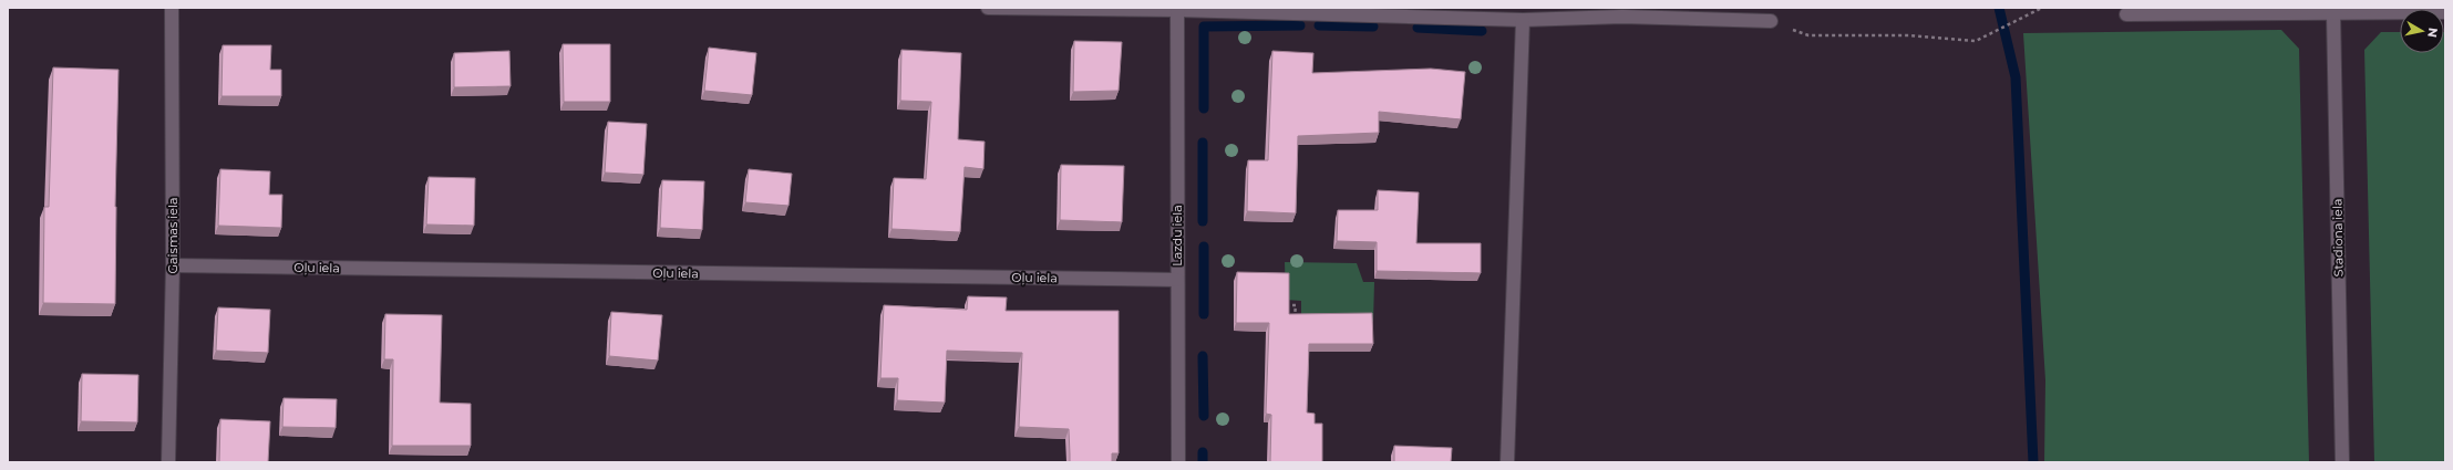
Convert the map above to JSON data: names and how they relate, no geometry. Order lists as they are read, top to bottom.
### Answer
{
  "streets": {
    "street": [
      "Gaismas iela",
      "Lazdu iela",
      "Stadiona iela",
      "Oļu iela"
    ]
  },
  "crossings": [
    ["Gaismas iela", "Oļu iela"],
    ["Lazdu iela", "Oļu iela"]
  ],
  "north": "right"
}
